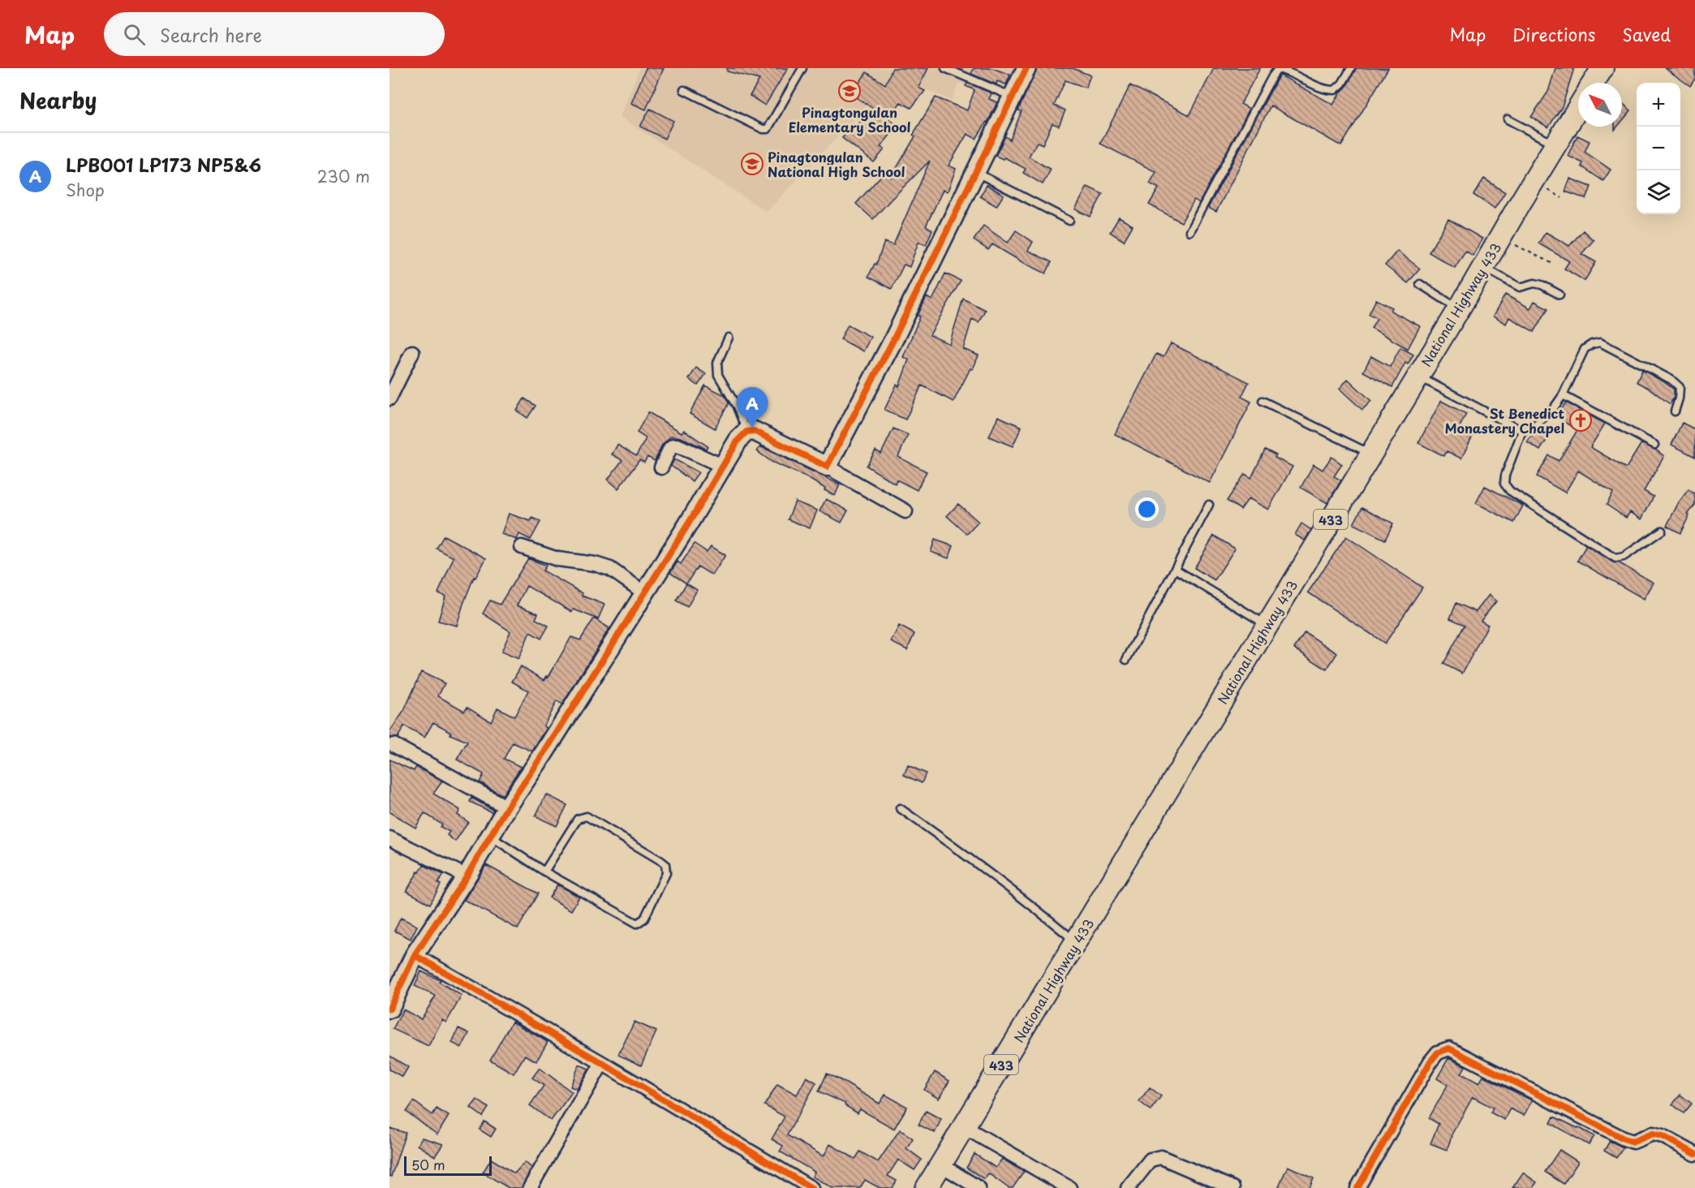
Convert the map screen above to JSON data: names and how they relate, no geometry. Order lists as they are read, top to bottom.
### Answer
{
  "streets": {
    "main road": ["National Highway 433", "433"]
  },
  "places": {
    "school or university": ["Pinagtongulan Elementary School", "Pinagtongulan National High School"],
    "church": ["St Benedict Monastery Chapel"]
  },
  "scale_bar": "50 m",
  "north": "top left",
  "page": {
    "header": "Map",
    "search": "Search here",
    "nav": ["Map", "Directions", "Saved"],
    "heading": "Nearby",
    "map_buttons": ["+", "−"],
    "list": [
      {
        "mark": "A",
        "name": "LPB001 LP173 NP5&6",
        "note": "Shop",
        "value": "230 m"
      }
    ],
    "pins": "A",
    "scale": "50 m"
  }
}
